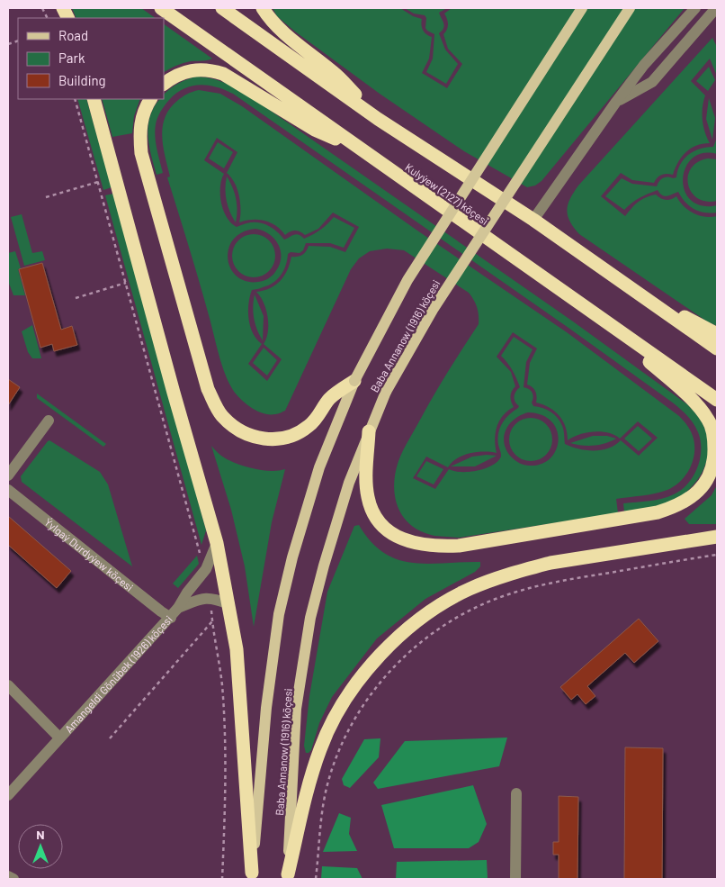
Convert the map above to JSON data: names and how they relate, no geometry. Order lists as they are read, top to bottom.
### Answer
{
  "streets": {
    "highway": ["Kulyýew (2127) köçesi"],
    "main road": ["Baba Annanow (1916) köçesi"],
    "street": ["Ýylgaý Durdyýew köçesi", "Amangeldi Gönübek (1926) köçesi"]
  },
  "crossings": [
    ["Ýylgaý Durdyýew köçesi", "Amangeldi Gönübek (1926) köçesi"]
  ],
  "legend": ["Road", "Park", "Building"],
  "north": "top"
}
